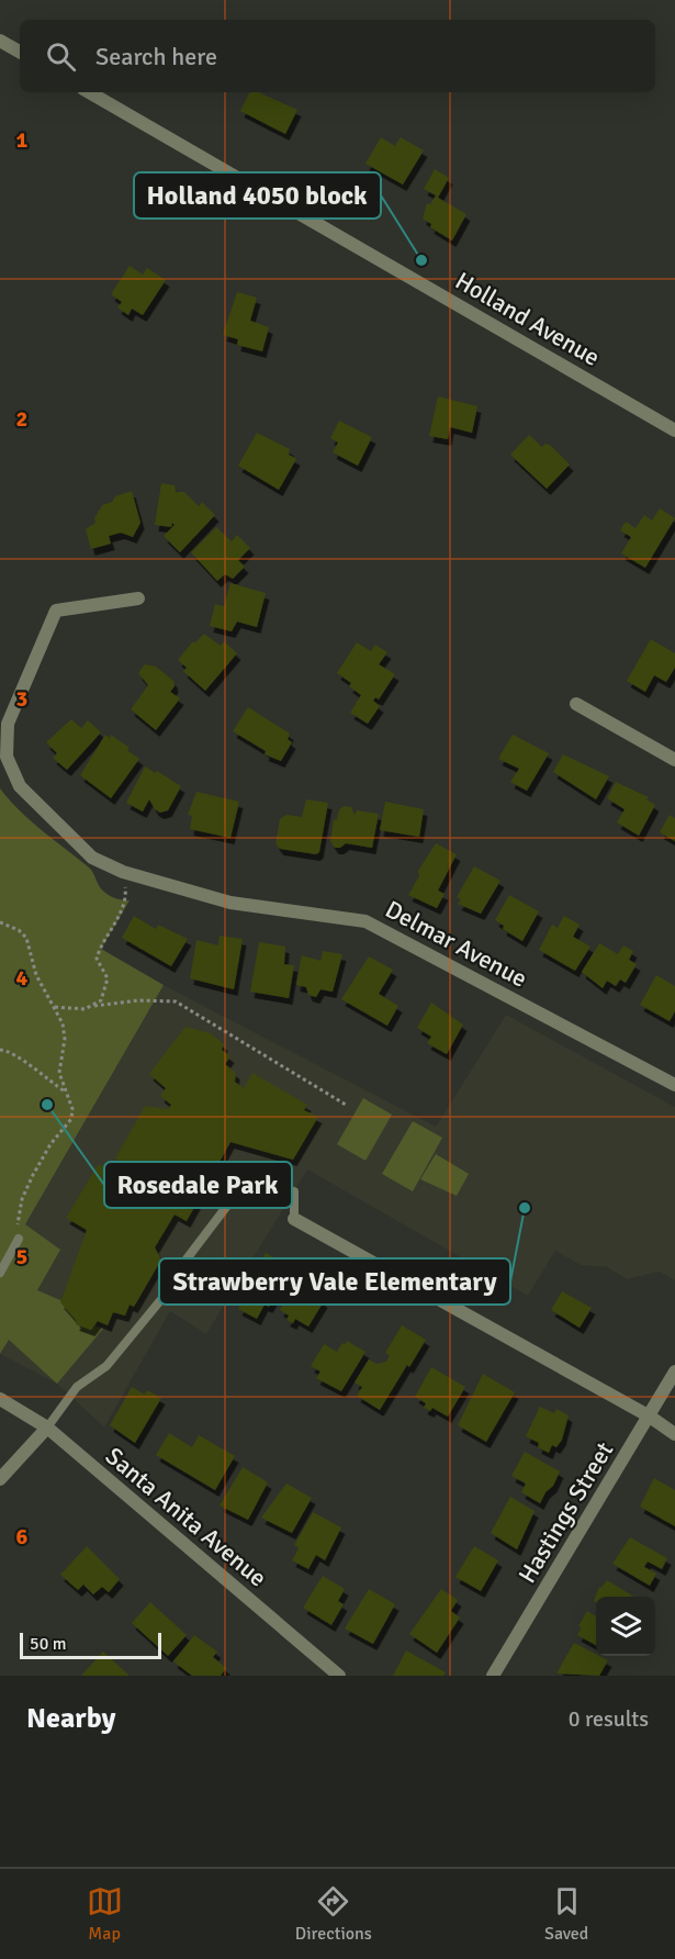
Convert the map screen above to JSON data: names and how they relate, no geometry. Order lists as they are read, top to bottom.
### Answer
{
  "streets": {
    "street": [
      "Holland Avenue",
      "Delmar Avenue",
      "Hastings Street",
      "Santa Anita Avenue"
    ]
  },
  "places": ["Holland 4050 block", "Rosedale Park", "Strawberry Vale Elementary"],
  "scale_bar": "50 m",
  "page": {
    "search": "Search here",
    "scale": "50 m",
    "heading": ["Nearby", "0 results"],
    "nav": ["Map", "Directions", "Saved"]
  },
  "grid": {
    "rows": [
      "1",
      "2",
      "3",
      "4",
      "5",
      "6"
    ]
  }
}
